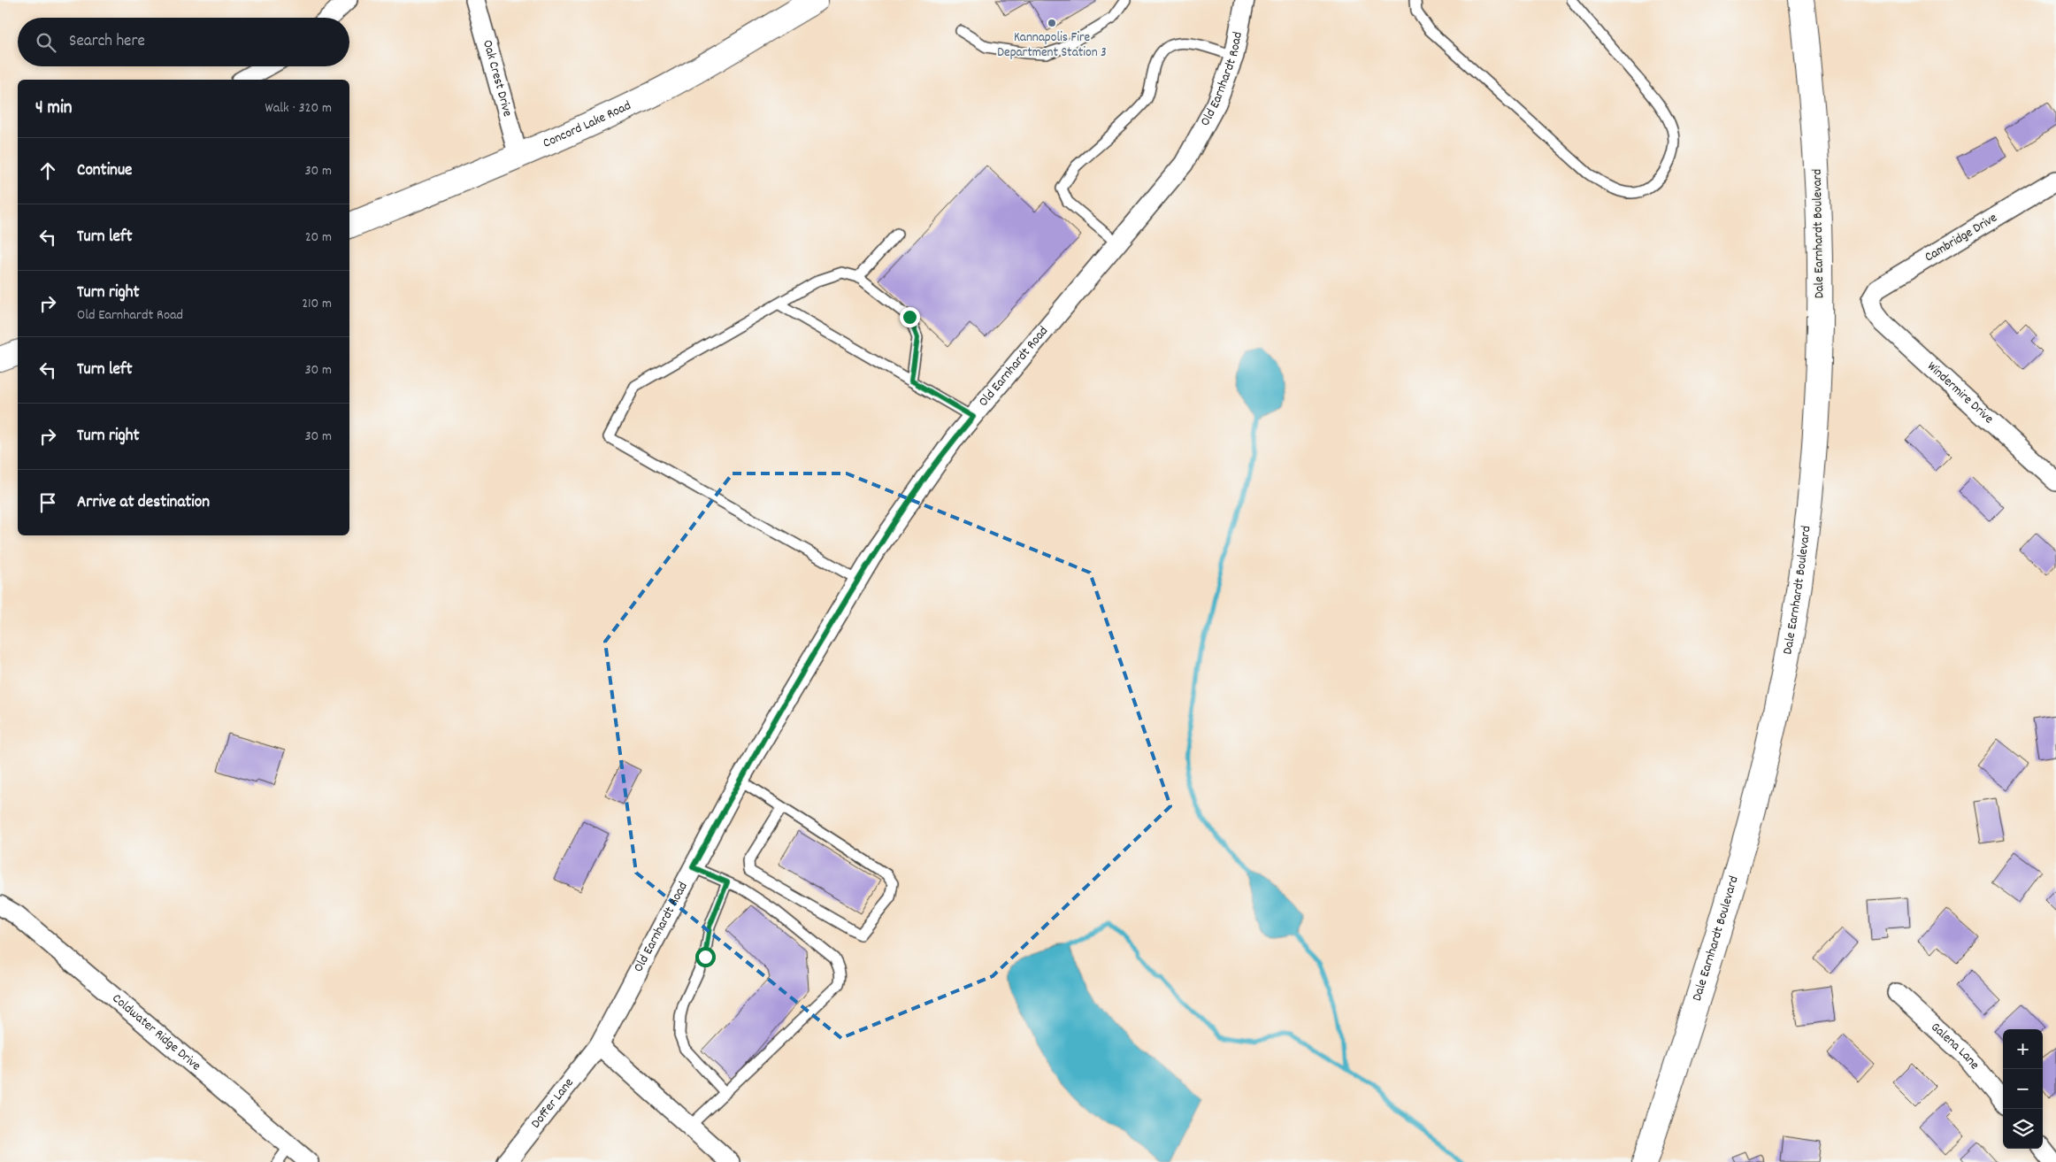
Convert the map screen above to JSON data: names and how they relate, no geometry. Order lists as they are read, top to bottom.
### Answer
{
  "streets": {
    "main road": ["Concord Lake Road", "Dale Earnhardt Boulevard"],
    "street": [
      "Oak Crest Drive",
      "Old Earnhardt Road",
      "Cambridge Drive",
      "Windermire Drive",
      "Coldwater Ridge Drive",
      "Galena Lane",
      "Doffer Lane"
    ]
  },
  "crossings": [
    ["Oak Crest Drive", "Concord Lake Road"],
    ["Old Earnhardt Road", "Doffer Lane"],
    ["Cambridge Drive", "Windermire Drive"]
  ],
  "places": ["Kannapolis Fire Department Station 3"],
  "page": {
    "search": "Search here",
    "heading": ["4 min", "Walk · 320 m"],
    "list": [
      ["Continue", "30 m"],
      ["Turn left", "20 m"],
      ["Turn right", "Old Earnhardt Road", "210 m"],
      ["Turn left", "30 m"],
      ["Turn right", "30 m"],
      "Arrive at destination"
    ],
    "map_buttons": ["+", "−"]
  }
}
